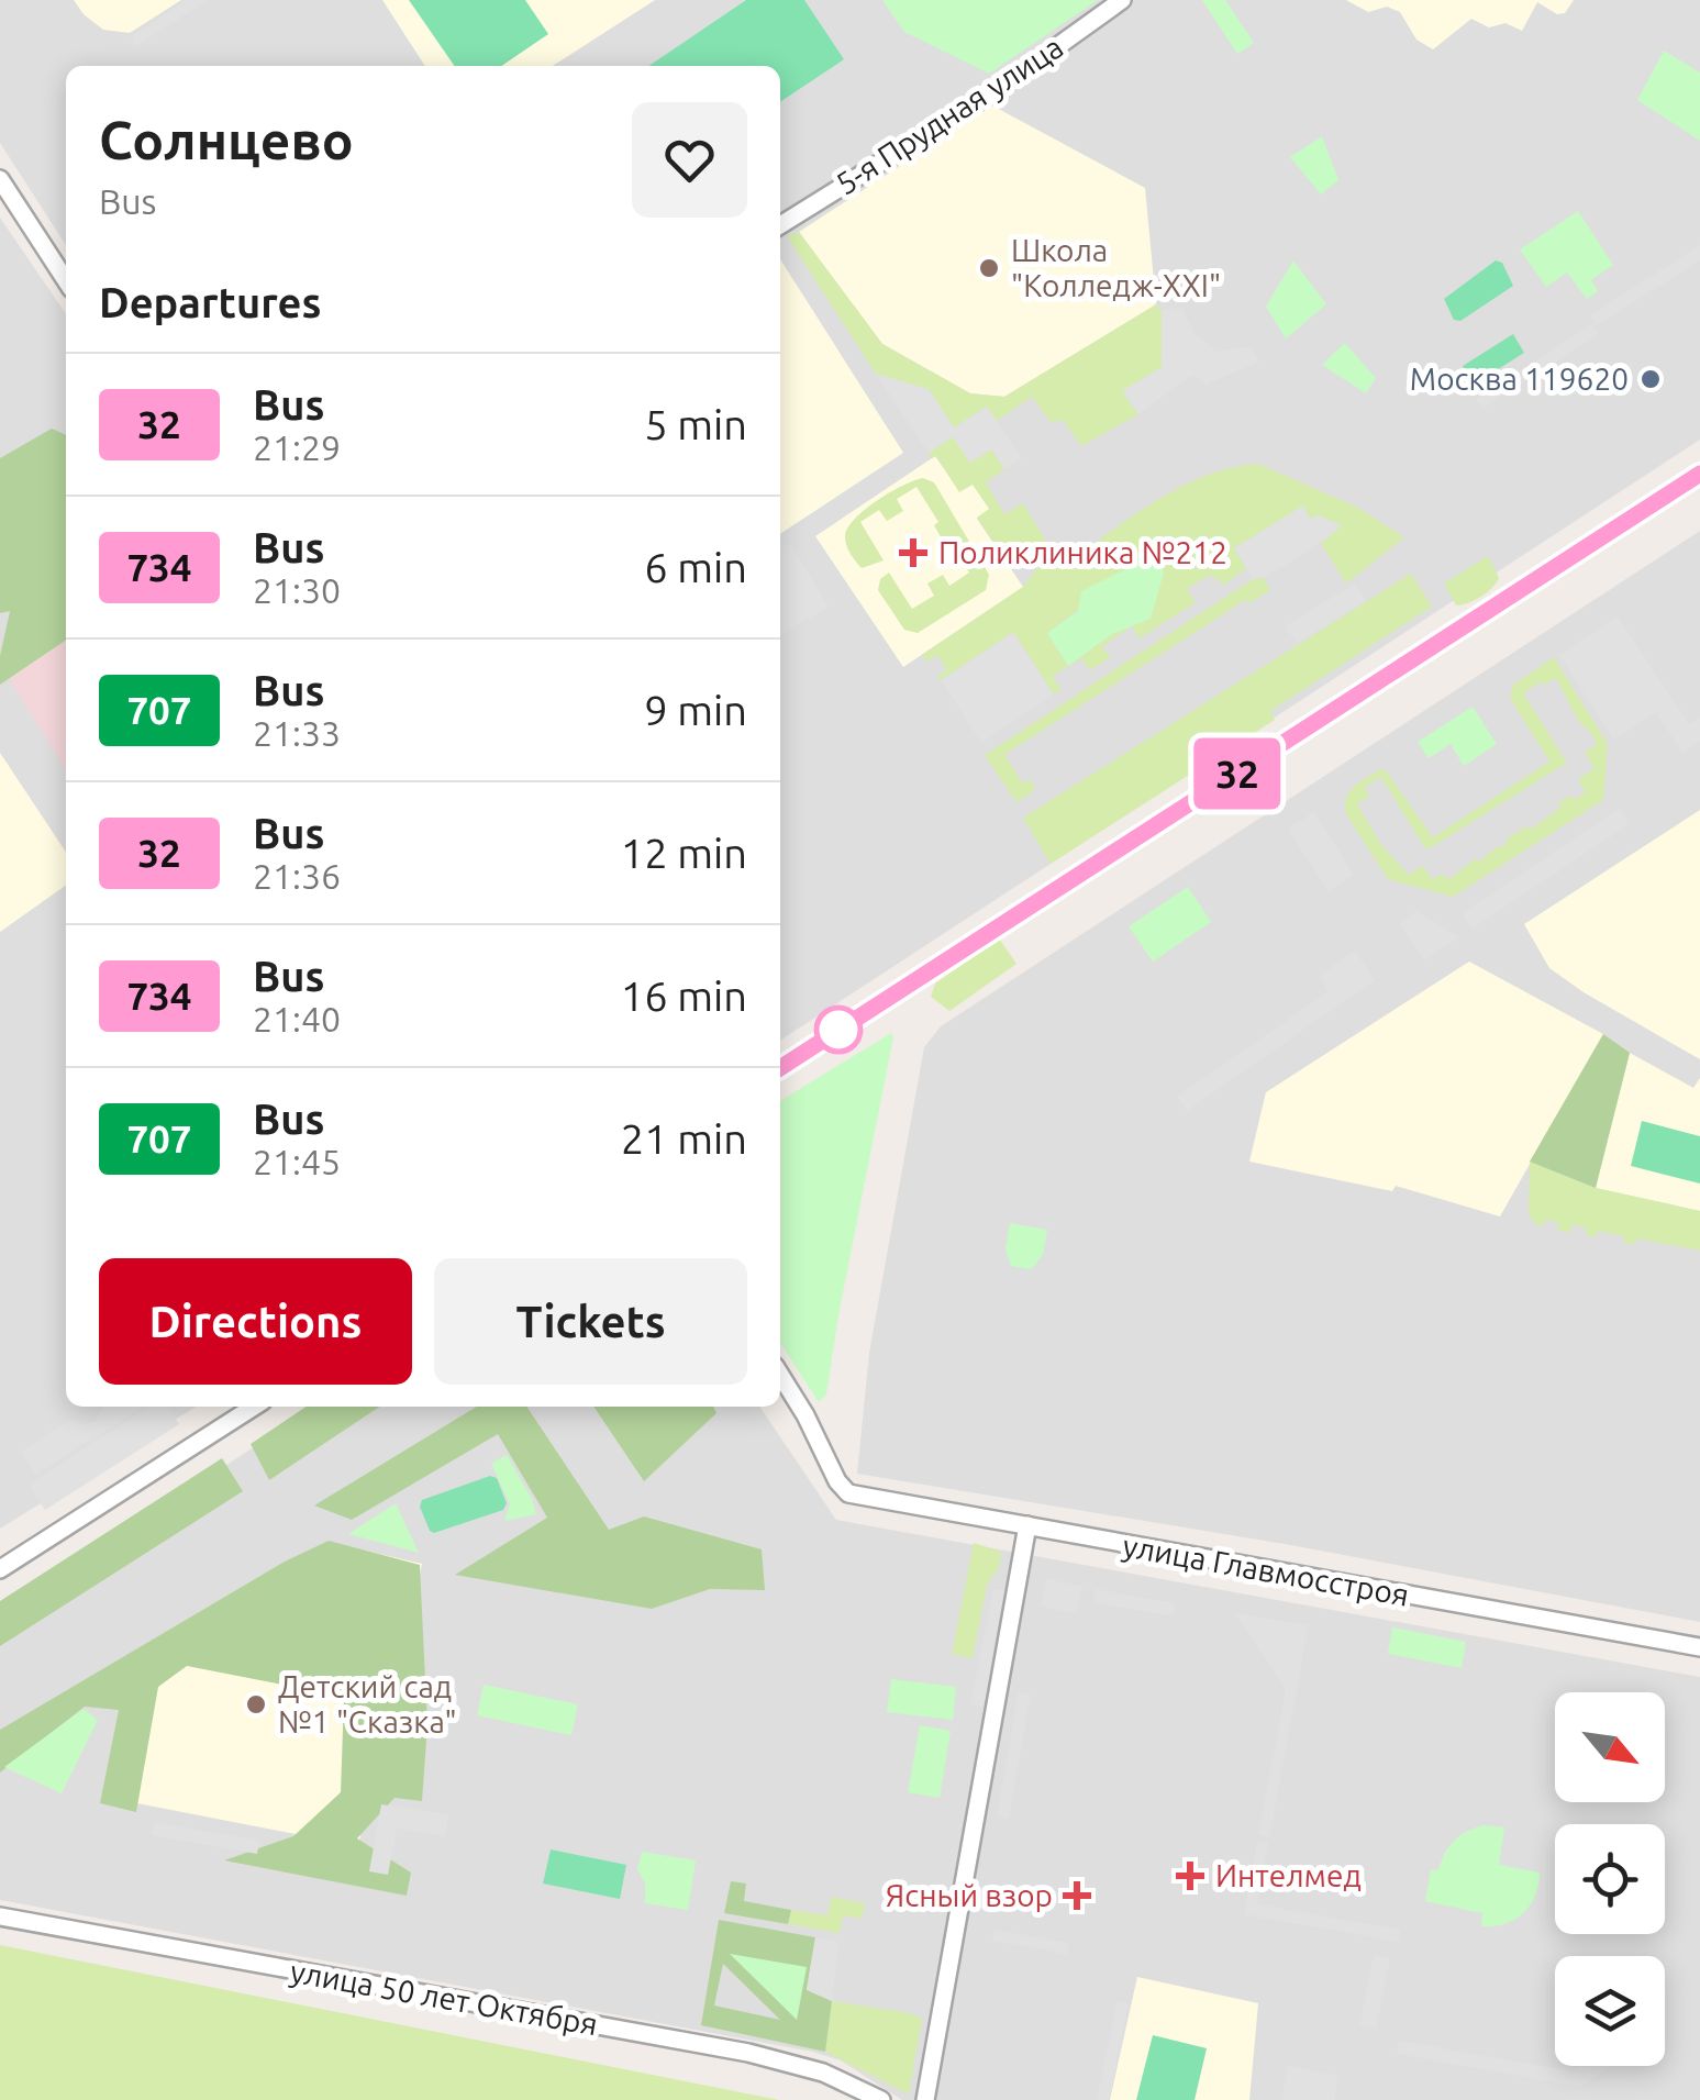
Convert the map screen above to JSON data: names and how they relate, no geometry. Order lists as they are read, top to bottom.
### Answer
{
  "streets": {
    "street": ["5-я Прудная улица", "улица Главмосстроя", "улица 50 лет Октября"]
  },
  "places": {
    "other": ["Школа \"Колледж-XXI\"", "Москва 119620", "Детский сад №1 \"Сказка\""],
    "health": ["Поликлиника №212", "Интелмед", "Ясный взор"]
  },
  "lines": ["bus line 32"],
  "north": "bottom right",
  "page": {
    "on_map": "32",
    "heading": [
      ["Солнцево", "Bus"],
      "Departures"
    ],
    "list": [
      {
        "mark": "32",
        "name": "Bus",
        "note": "21:29",
        "value": "5 min"
      },
      {
        "mark": "734",
        "name": "Bus",
        "note": "21:30",
        "value": "6 min"
      },
      {
        "mark": "707",
        "name": "Bus",
        "note": "21:33",
        "value": "9 min"
      },
      {
        "mark": "32",
        "name": "Bus",
        "note": "21:36",
        "value": "12 min"
      },
      {
        "mark": "734",
        "name": "Bus",
        "note": "21:40",
        "value": "16 min"
      },
      {
        "mark": "707",
        "name": "Bus",
        "note": "21:45",
        "value": "21 min"
      }
    ],
    "buttons": ["Directions", "Tickets"]
  }
}
